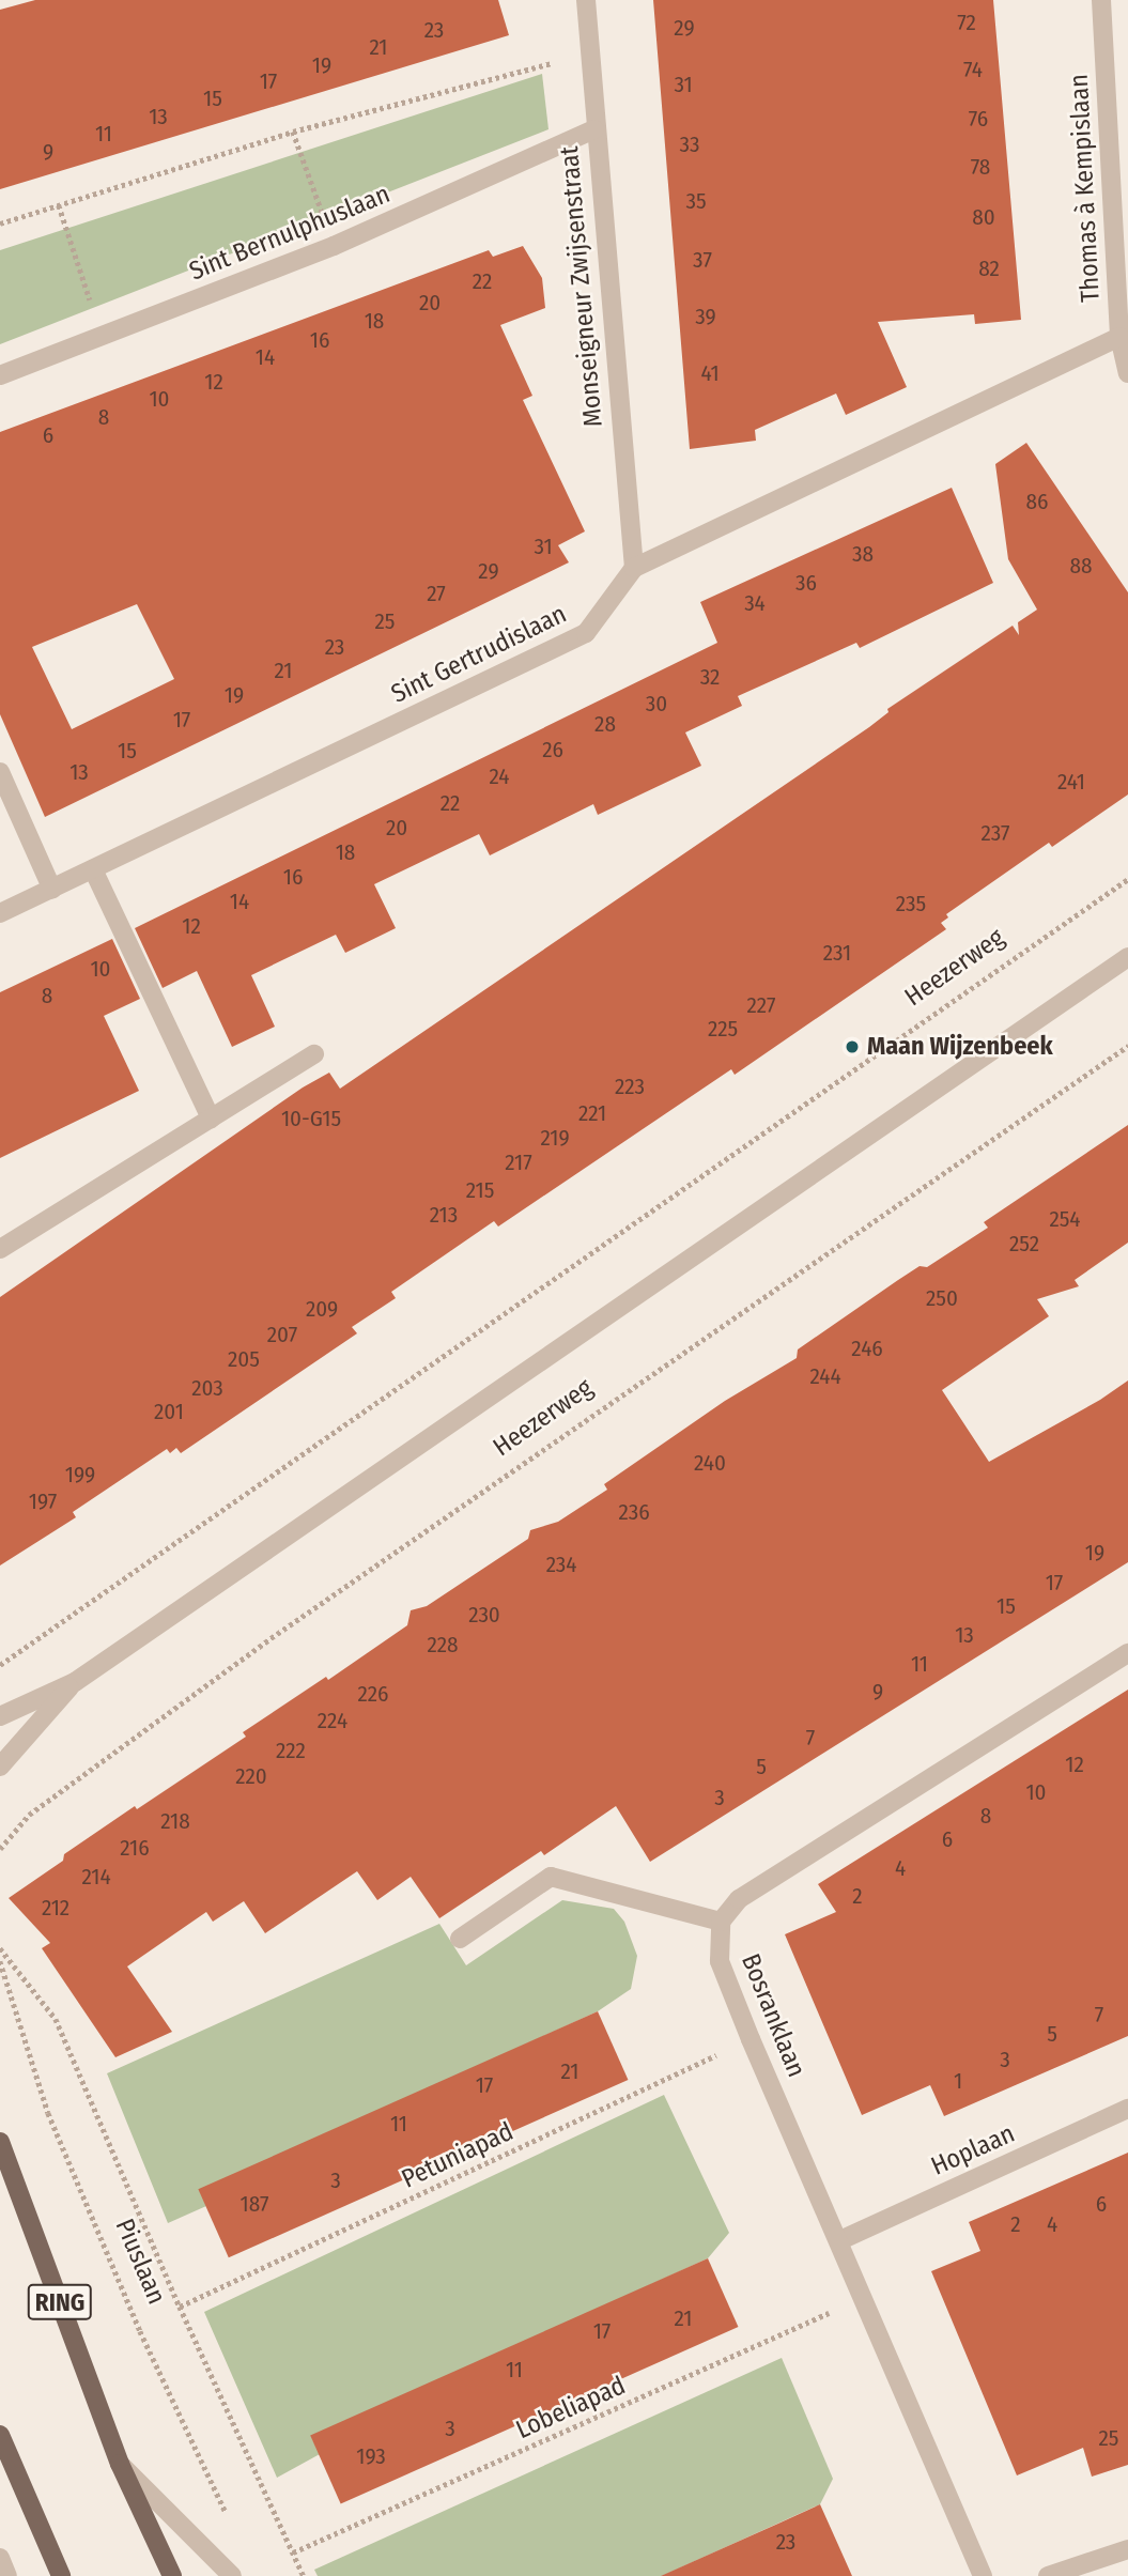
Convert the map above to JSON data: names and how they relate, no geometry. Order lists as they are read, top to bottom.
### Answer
{
  "streets": {
    "main road": ["RING"],
    "street": [
      "Thomas à Kempislaan",
      "Sint Bernulphuslaan",
      "Monseigneur Zwijsenstraat",
      "Sint Gertrudislaan",
      "Heezerweg",
      "Bosranklaan",
      "Hoplaan"
    ],
    "path": ["Petuniapad", "Piuslaan", "Lobeliapad"]
  },
  "crossings": [
    ["Thomas à Kempislaan", "Sint Gertrudislaan"],
    ["Sint Bernulphuslaan", "Monseigneur Zwijsenstraat"],
    ["Monseigneur Zwijsenstraat", "Sint Gertrudislaan"],
    ["Bosranklaan", "Hoplaan"],
    ["Bosranklaan", "Petuniapad"],
    ["Bosranklaan", "Lobeliapad"]
  ],
  "places": ["Maan Wijzenbeek"],
  "house_numbers": [
    "72",
    "29",
    "23",
    "21",
    "19",
    "74",
    "17",
    "31",
    "15",
    "13",
    "76",
    "11",
    "33",
    "9",
    "78",
    "35",
    "80",
    "37",
    "82",
    "22",
    "20",
    "39",
    "18",
    "16",
    "14",
    "41",
    "12",
    "10",
    "8",
    "6",
    "86",
    "31",
    "38",
    "88",
    "29",
    "36",
    "27",
    "34",
    "25",
    "23",
    "21",
    "32",
    "19",
    "30",
    "17",
    "28",
    "26",
    "15",
    "13",
    "24",
    "241",
    "22",
    "20",
    "237",
    "18",
    "16",
    "14",
    "235",
    "12",
    "231",
    "10",
    "8",
    "227",
    "225",
    "223",
    "221",
    "10-G15",
    "219",
    "217",
    "215",
    "213",
    "254",
    "252",
    "250",
    "209",
    "207",
    "246",
    "205",
    "244",
    "203",
    "201",
    "240",
    "199",
    "197",
    "236",
    "19",
    "234",
    "17",
    "15",
    "230",
    "13",
    "228",
    "11",
    "9",
    "226",
    "224",
    "7",
    "222",
    "12",
    "5",
    "220",
    "10",
    "3",
    "8",
    "218",
    "6",
    "216",
    "4",
    "214",
    "2",
    "212",
    "7",
    "5",
    "3",
    "21",
    "1",
    "17",
    "11",
    "3",
    "187",
    "6",
    "2",
    "4",
    "21",
    "17",
    "11",
    "3",
    "25",
    "193",
    "23"
  ]
}
